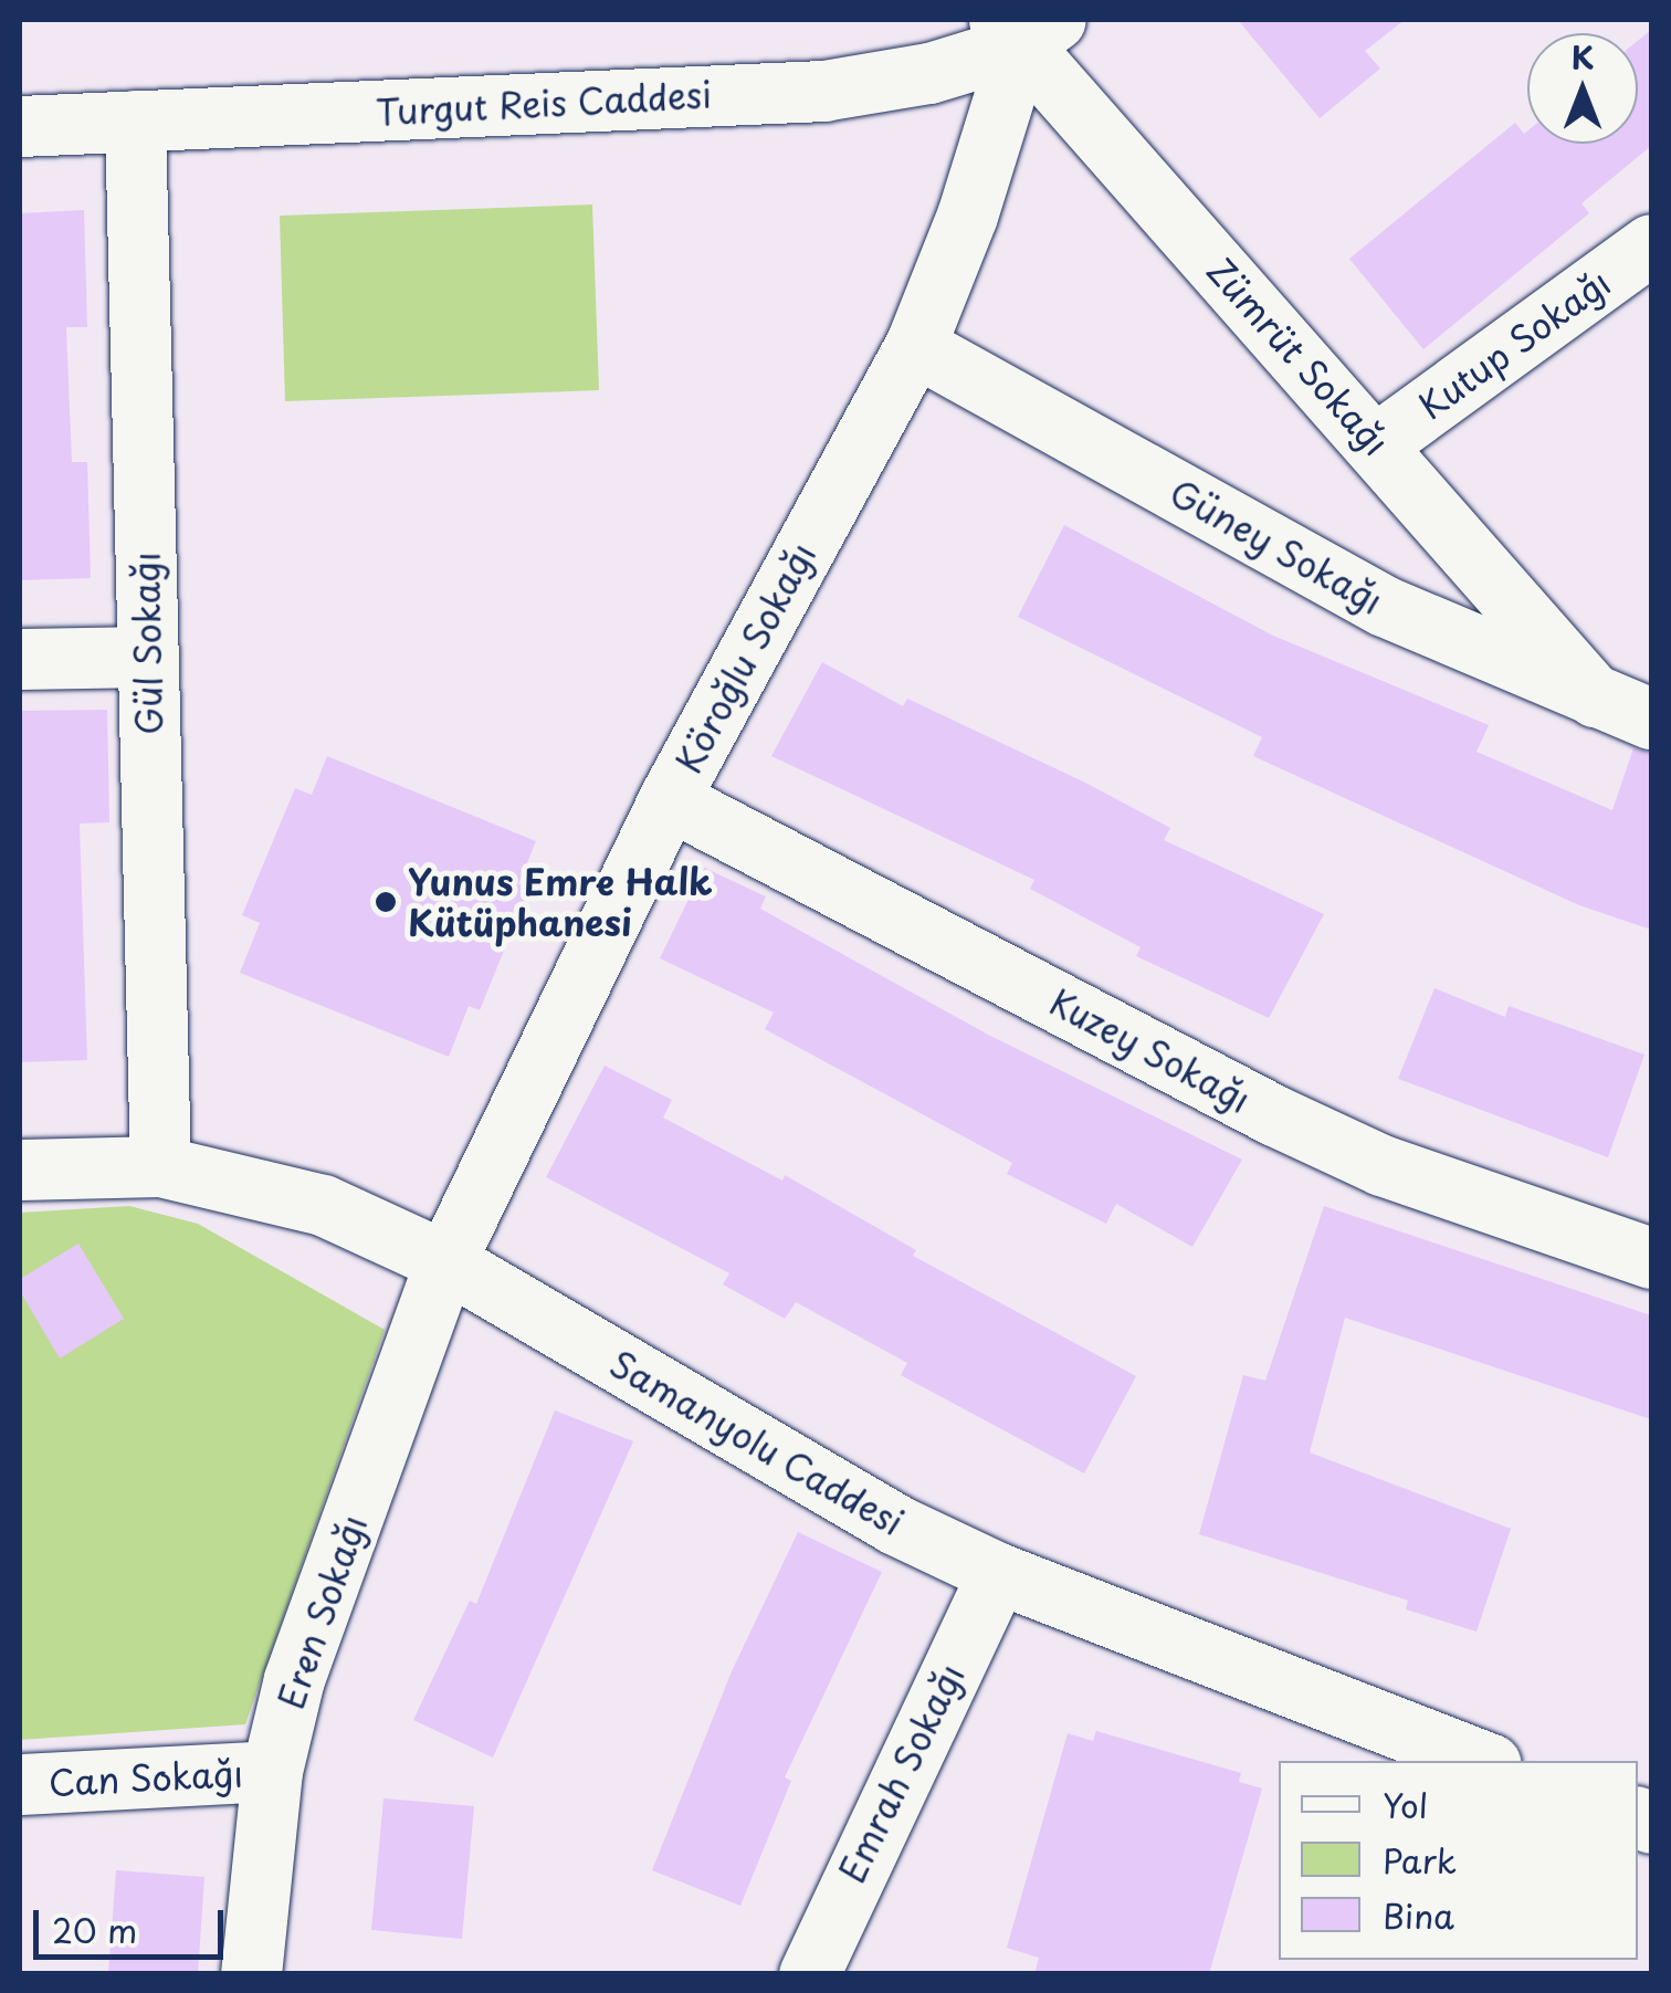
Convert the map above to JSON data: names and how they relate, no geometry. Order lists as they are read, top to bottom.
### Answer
{
  "streets": {
    "street": [
      "Turgut Reis Caddesi",
      "Kutup Sokağı",
      "Zümrüt Sokağı",
      "Güney Sokağı",
      "Gül Sokağı",
      "Köroğlu Sokağı",
      "Kuzey Sokağı",
      "Samanyolu Caddesi",
      "Eren Sokağı",
      "Emrah Sokağı",
      "Can Sokağı"
    ]
  },
  "crossings": [
    ["Turgut Reis Caddesi", "Zümrüt Sokağı"],
    ["Turgut Reis Caddesi", "Gül Sokağı"],
    ["Turgut Reis Caddesi", "Köroğlu Sokağı"],
    ["Kutup Sokağı", "Zümrüt Sokağı"],
    ["Zümrüt Sokağı", "Güney Sokağı"],
    ["Zümrüt Sokağı", "Köroğlu Sokağı"],
    ["Güney Sokağı", "Köroğlu Sokağı"],
    ["Gül Sokağı", "Samanyolu Caddesi"],
    ["Köroğlu Sokağı", "Kuzey Sokağı"],
    ["Köroğlu Sokağı", "Samanyolu Caddesi"],
    ["Köroğlu Sokağı", "Eren Sokağı"],
    ["Samanyolu Caddesi", "Eren Sokağı"],
    ["Samanyolu Caddesi", "Emrah Sokağı"],
    ["Eren Sokağı", "Can Sokağı"]
  ],
  "places": ["Yunus Emre Halk Kütüphanesi"],
  "legend": ["Yol", "Park", "Bina"],
  "scale_bar": "20 m",
  "north": "top"
}
